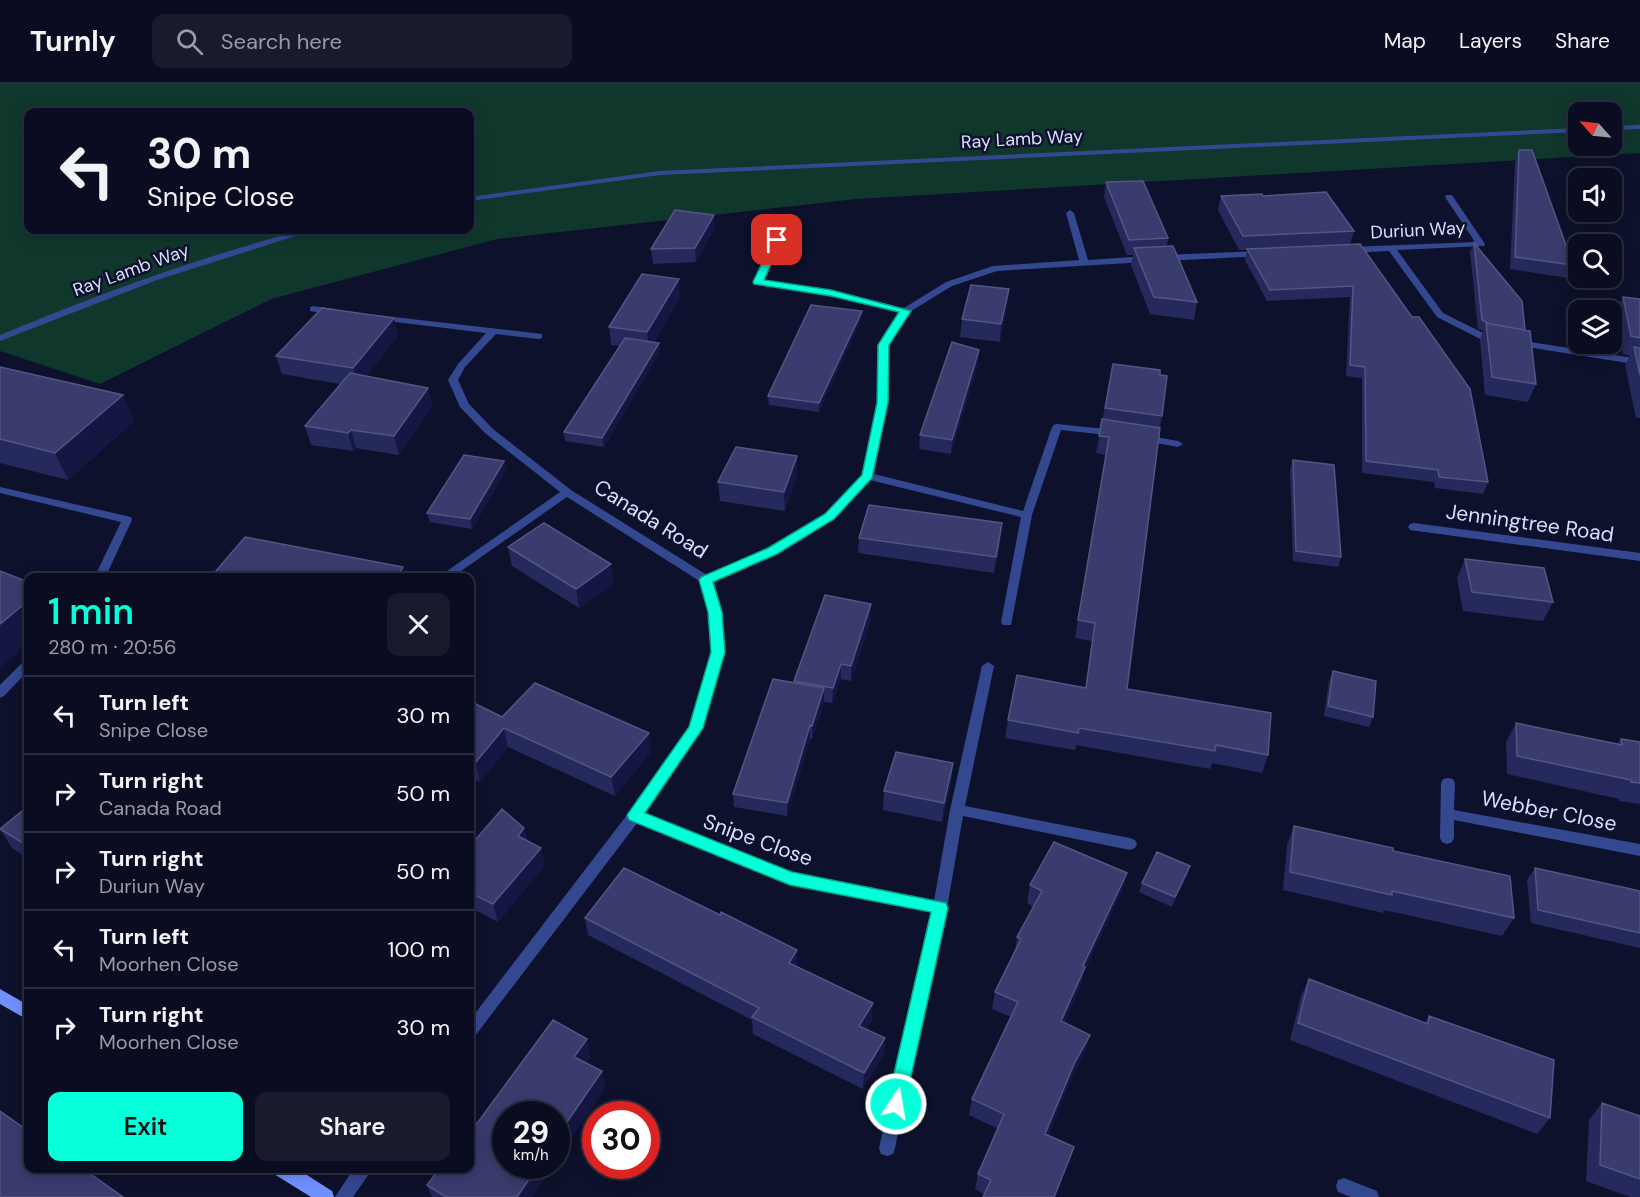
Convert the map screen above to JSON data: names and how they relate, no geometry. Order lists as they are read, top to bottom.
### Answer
{
  "streets": {
    "street": [
      "Ray Lamb Way",
      "Duriun Way",
      "Canada Road",
      "Jenningtree Road",
      "Webber Close",
      "Snipe Close"
    ]
  },
  "crossings": [
    ["Canada Road", "Snipe Close"]
  ],
  "north": "top left",
  "page": {
    "header": "Turnly",
    "search": "Search here",
    "nav": ["Map", "Layers", "Share"],
    "turn": ["30 m", "Snipe Close"],
    "heading": ["1 min", "280 m · 20:56"],
    "list": [
      {
        "name": "Turn left",
        "note": "Snipe Close",
        "value": "30 m"
      },
      {
        "name": "Turn right",
        "note": "Canada Road",
        "value": "50 m"
      },
      {
        "name": "Turn right",
        "note": "Duriun Way",
        "value": "50 m"
      },
      {
        "name": "Turn left",
        "note": "Moorhen Close",
        "value": "100 m"
      },
      {
        "name": "Turn right",
        "note": "Moorhen Close",
        "value": "30 m"
      }
    ],
    "buttons": ["Exit", "Share"],
    "speed": "29 km/h",
    "limit": "30"
  }
}
